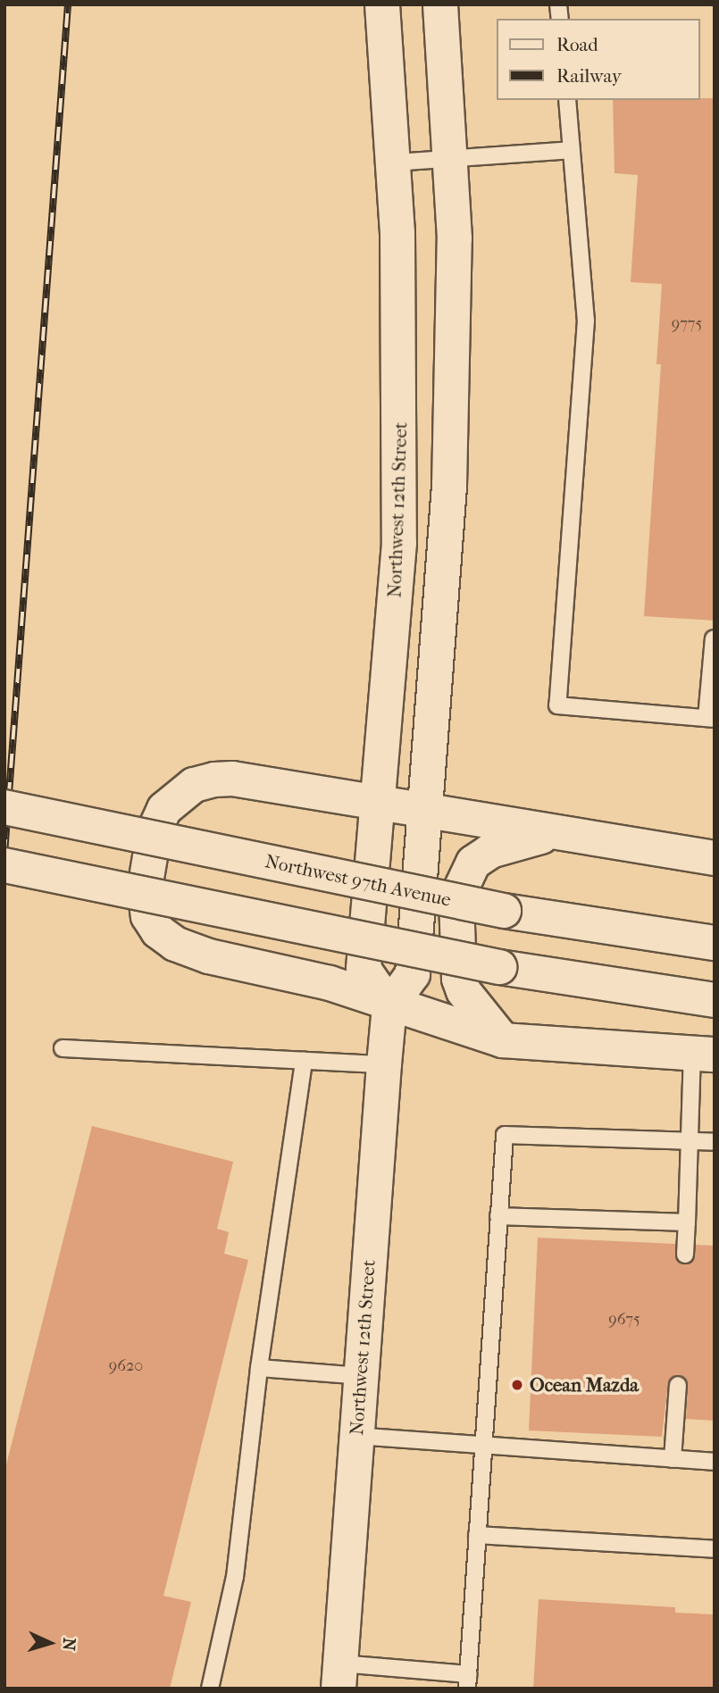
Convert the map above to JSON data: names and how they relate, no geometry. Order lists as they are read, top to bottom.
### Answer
{
  "streets": {
    "street": ["Northwest 12th Street", "Northwest 97th Avenue"]
  },
  "places": ["Ocean Mazda"],
  "house_numbers": ["9775", "9675", "9620"],
  "legend": ["Road", "Railway"],
  "north": "right"
}
